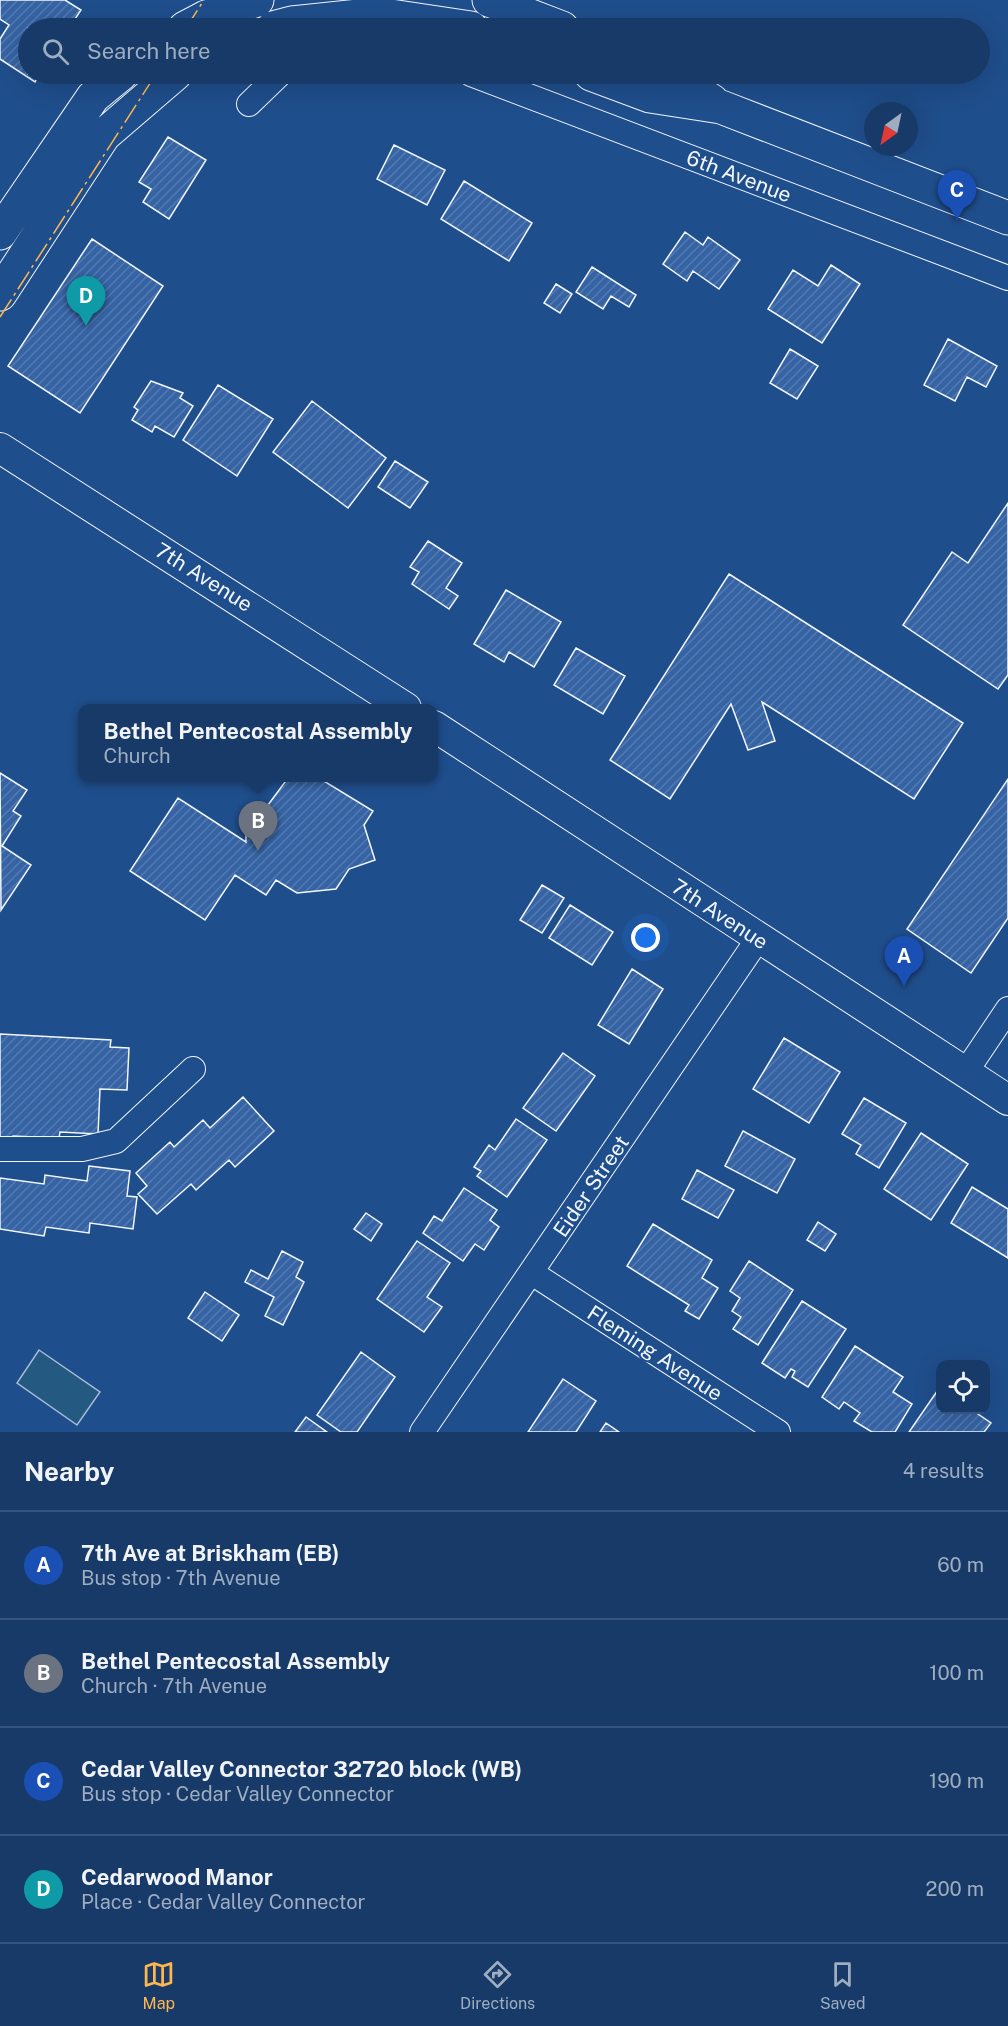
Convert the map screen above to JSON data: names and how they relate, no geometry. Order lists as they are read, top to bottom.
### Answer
{
  "streets": {
    "street": [
      "6th Avenue",
      "7th Avenue",
      "Eider Street",
      "Fleming Avenue"
    ]
  },
  "crossings": [
    ["7th Avenue", "Eider Street"],
    ["Eider Street", "Fleming Avenue"]
  ],
  "north": "bottom left",
  "page": {
    "search": "Search here",
    "pins": [
      "C",
      "D",
      "B",
      "A"
    ],
    "popup": ["Bethel Pentecostal Assembly", "Church"],
    "heading": ["Nearby", "4 results"],
    "list": [
      {
        "mark": "A",
        "name": "7th Ave at Briskham (EB)",
        "note": "Bus stop · 7th Avenue",
        "value": "60 m"
      },
      {
        "mark": "B",
        "name": "Bethel Pentecostal Assembly",
        "note": "Church · 7th Avenue",
        "value": "100 m"
      },
      {
        "mark": "C",
        "name": "Cedar Valley Connector 32720 block (WB)",
        "note": "Bus stop · Cedar Valley Connector",
        "value": "190 m"
      },
      {
        "mark": "D",
        "name": "Cedarwood Manor",
        "note": "Place · Cedar Valley Connector",
        "value": "200 m"
      }
    ],
    "nav": ["Map", "Directions", "Saved"]
  }
}
